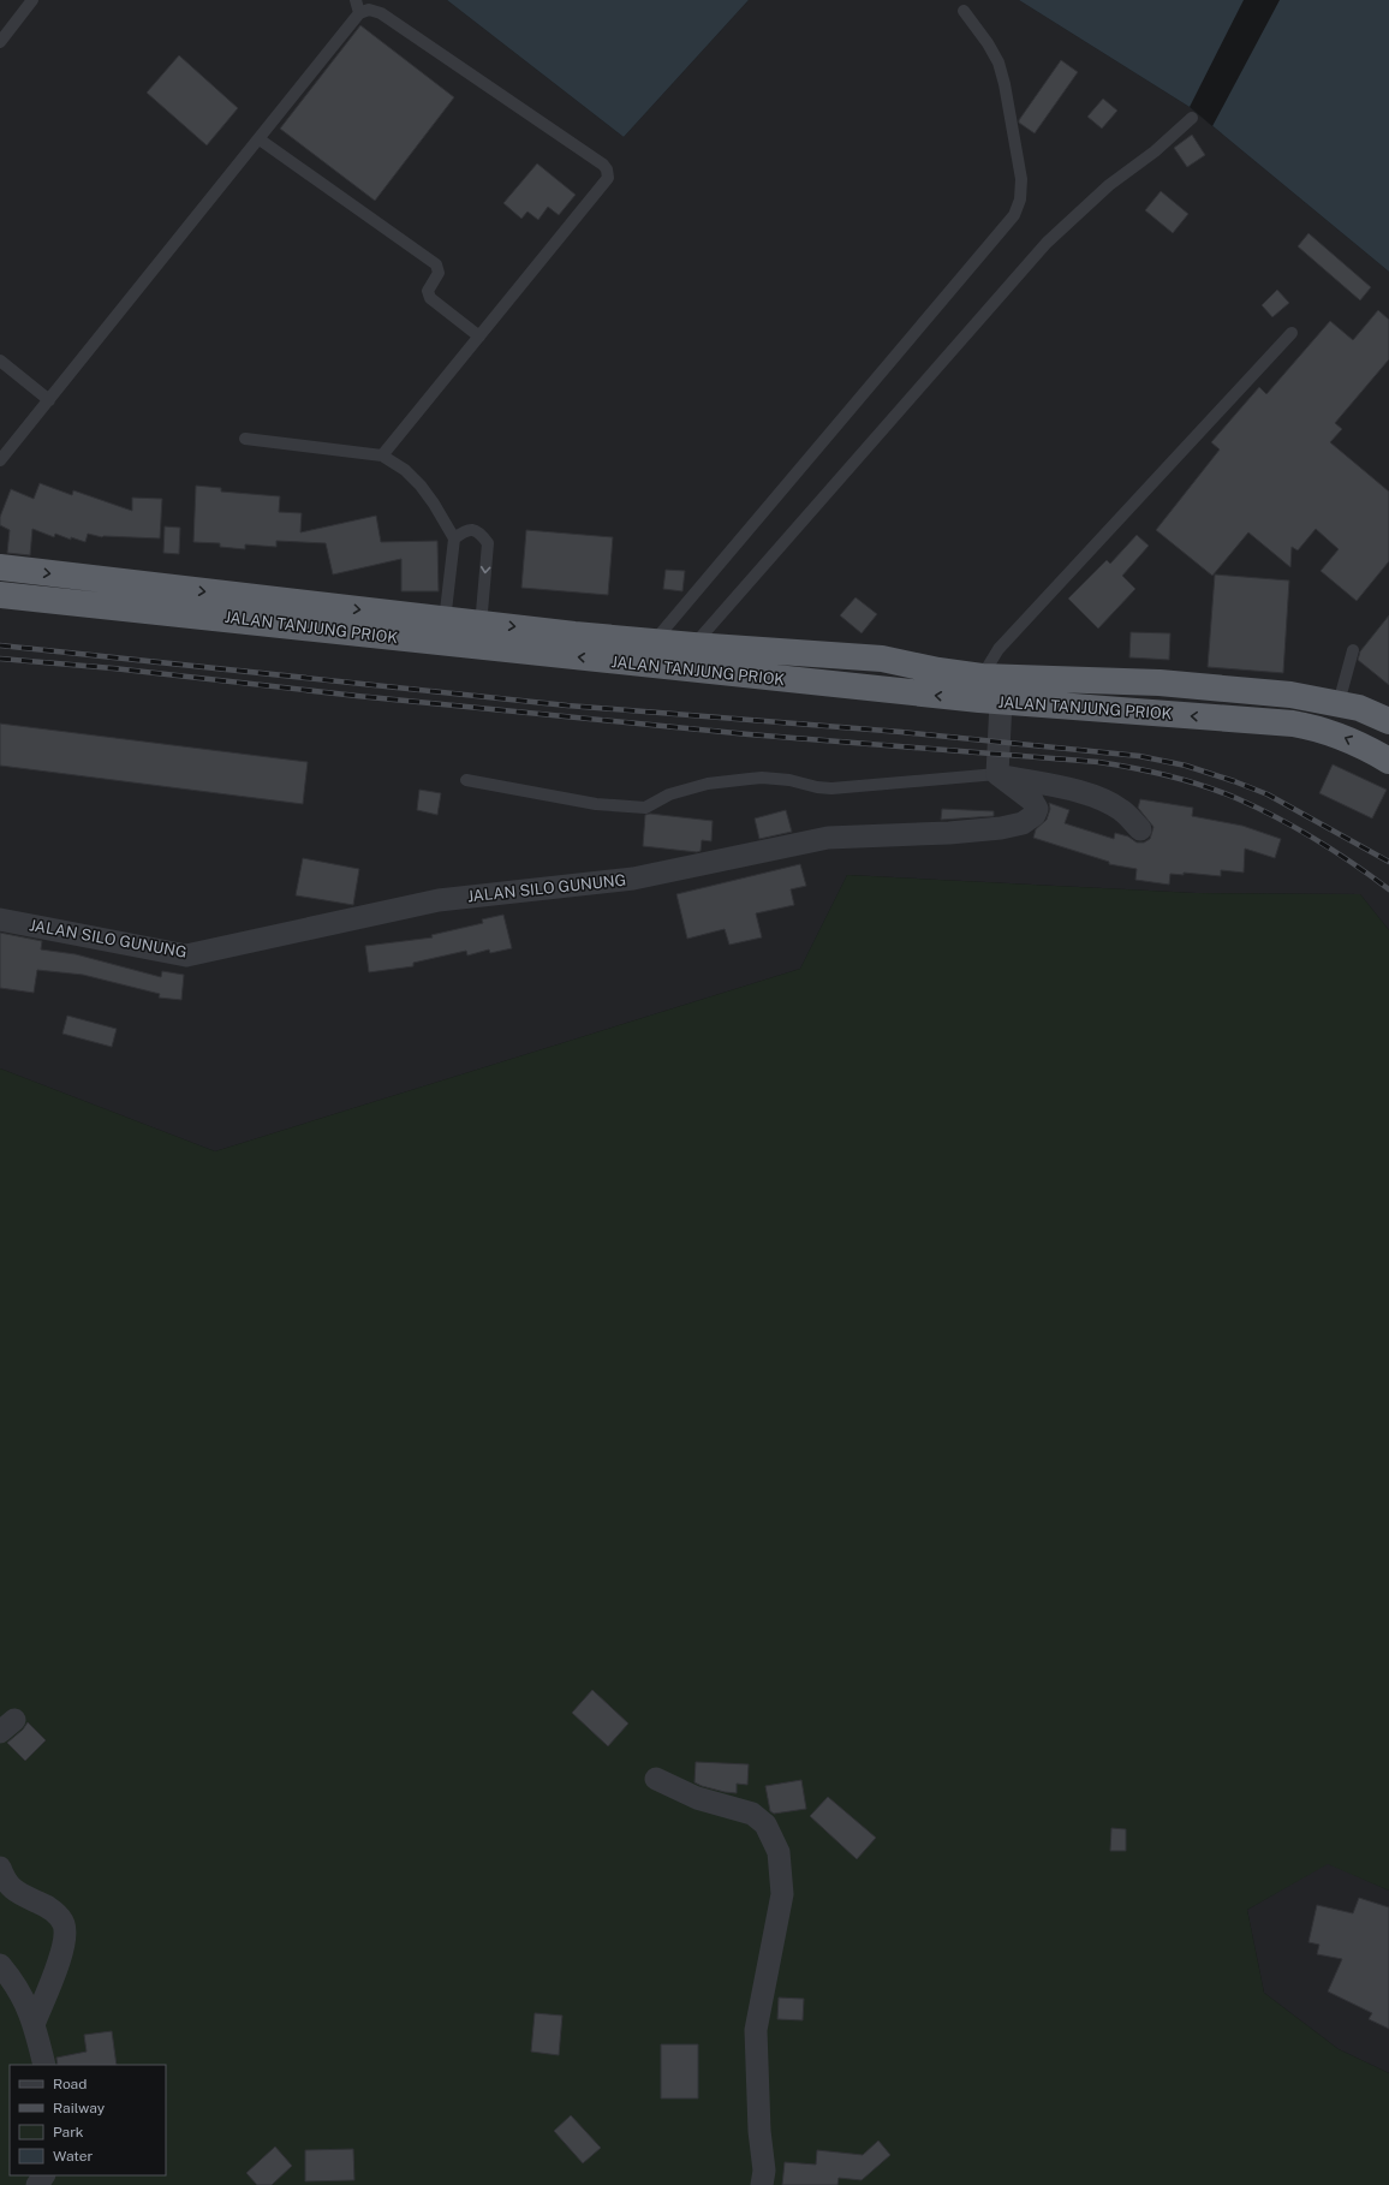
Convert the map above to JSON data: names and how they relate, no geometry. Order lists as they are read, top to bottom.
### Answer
{
  "streets": {
    "highway": ["JALAN TANJUNG PRIOK"],
    "street": ["JALAN SILO GUNUNG"]
  },
  "legend": [
    "Road",
    "Railway",
    "Park",
    "Water"
  ]
}
